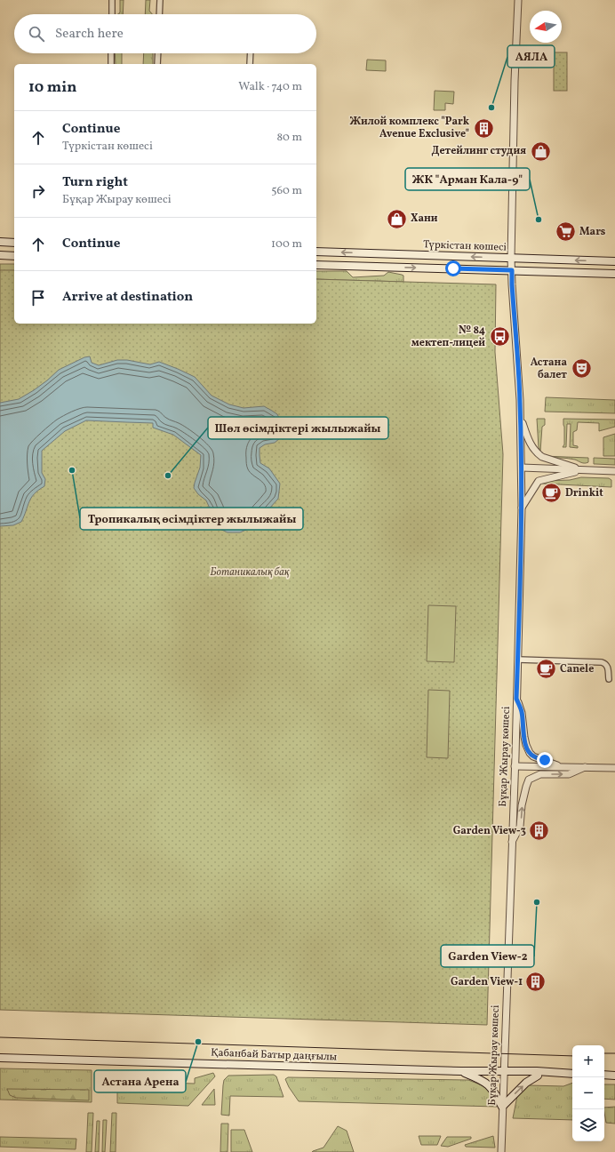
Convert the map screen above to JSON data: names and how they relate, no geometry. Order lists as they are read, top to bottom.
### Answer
{
  "streets": {
    "main road": ["Түркістан көшесі", "Қабанбай Батыр даңғылы"],
    "street": ["Бұқар Жырау көшесі"]
  },
  "crossings": [
    ["Түркістан көшесі", "Бұқар Жырау көшесі"],
    ["Бұқар Жырау көшесі", "Қабанбай Батыр даңғылы"]
  ],
  "parks": ["Ботаникалық бақ"],
  "places": {
    "other": [
      "АЯЛА",
      "ЖК \"Арман Кала-9\"",
      "Тропикалық өсімдіктер жылыжайы",
      "Шөл өсімдіктері жылыжайы",
      "Garden View-2",
      "Астана Арена"
    ],
    "building": ["Жилой комплекс \"Park Avenue Exclusive\"", "Garden View-3", "Garden View-1"],
    "shop": ["Детейлинг студия", "Хани"],
    "supermarket": ["Mars"],
    "bus stop": ["№ 84 мектеп-лицей"],
    "theatre": ["Астана балет"],
    "cafe": ["Drinkit", "Canele"]
  },
  "north": "left",
  "page": {
    "search": "Search here",
    "heading": ["10 min", "Walk · 740 m"],
    "list": [
      ["Continue", "Түркістан көшесі", "80 m"],
      ["Turn right", "Бұқар Жырау көшесі", "560 m"],
      ["Continue", "100 m"],
      "Arrive at destination"
    ],
    "map_buttons": ["+", "−"]
  }
}
